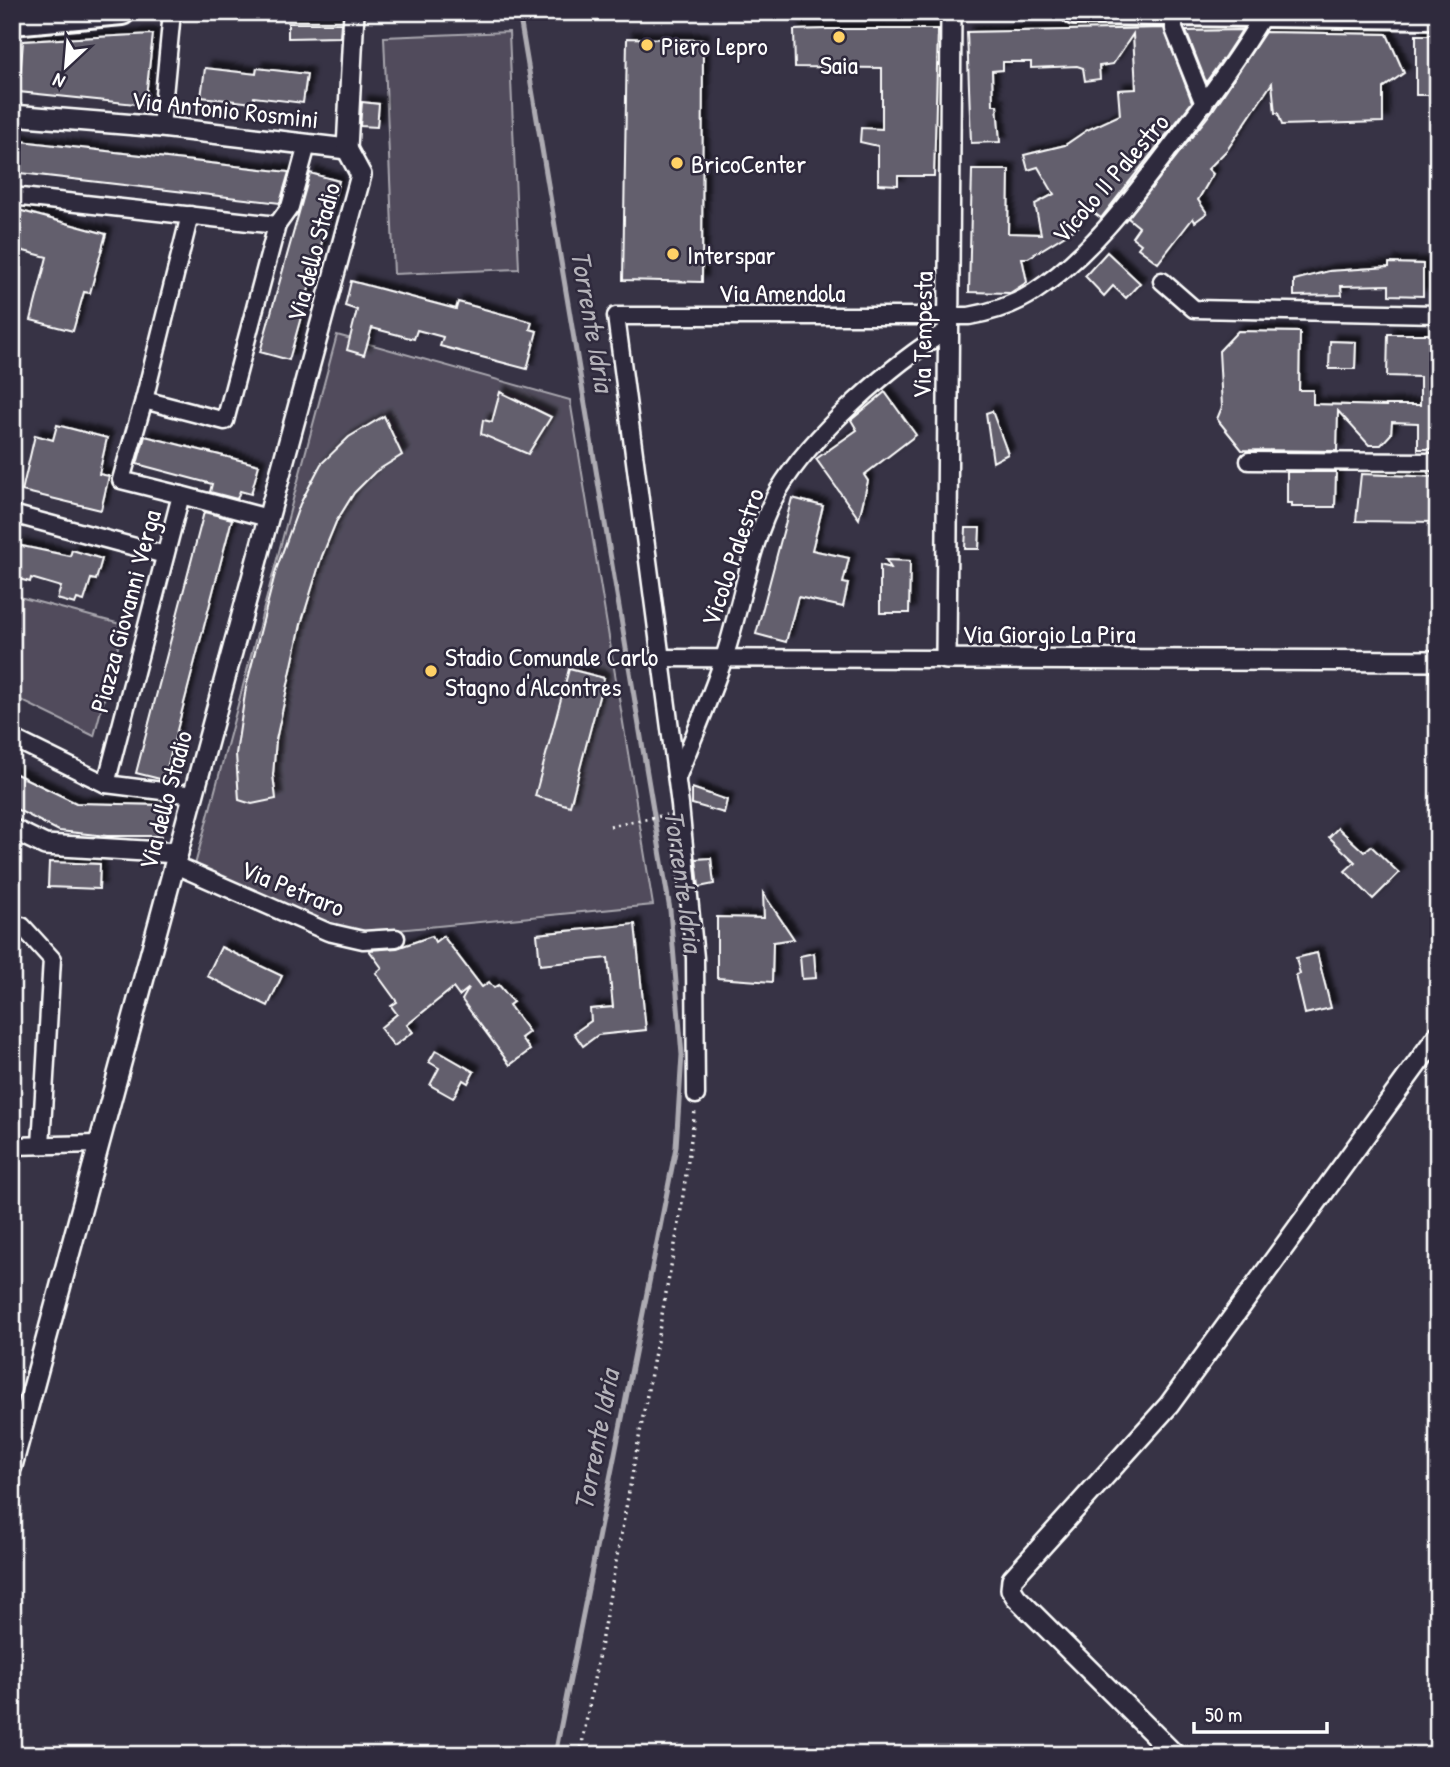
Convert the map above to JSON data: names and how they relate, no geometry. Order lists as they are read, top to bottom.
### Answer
{
  "streets": {
    "street": [
      "Via Antonio Rosmini",
      "Vicolo II Palestro",
      "Via dello Stadio",
      "Via Amendola",
      "Via Tempesta",
      "Vicolo Palestro",
      "Piazza Giovanni Verga",
      "Via Giorgio La Pira",
      "Via Petraro"
    ]
  },
  "crossings": [
    ["Via Antonio Rosmini", "Via dello Stadio"],
    ["Vicolo II Palestro", "Via Amendola"],
    ["Vicolo II Palestro", "Via Tempesta"],
    ["Vicolo II Palestro", "Vicolo Palestro"],
    ["Via dello Stadio", "Via Petraro"],
    ["Via Amendola", "Via Tempesta"],
    ["Via Amendola", "Vicolo Palestro"],
    ["Via Amendola", "Via Giorgio La Pira"],
    ["Via Tempesta", "Vicolo Palestro"],
    ["Via Tempesta", "Via Giorgio La Pira"],
    ["Vicolo Palestro", "Via Giorgio La Pira"]
  ],
  "water": ["Torrente Idria"],
  "places": [
    "Saia",
    "Piero Lepro",
    "BricoCenter",
    "Interspar",
    "Stadio Comunale Carlo Stagno d'Alcontres"
  ],
  "scale_bar": "50 m",
  "north": "bottom left"
}
